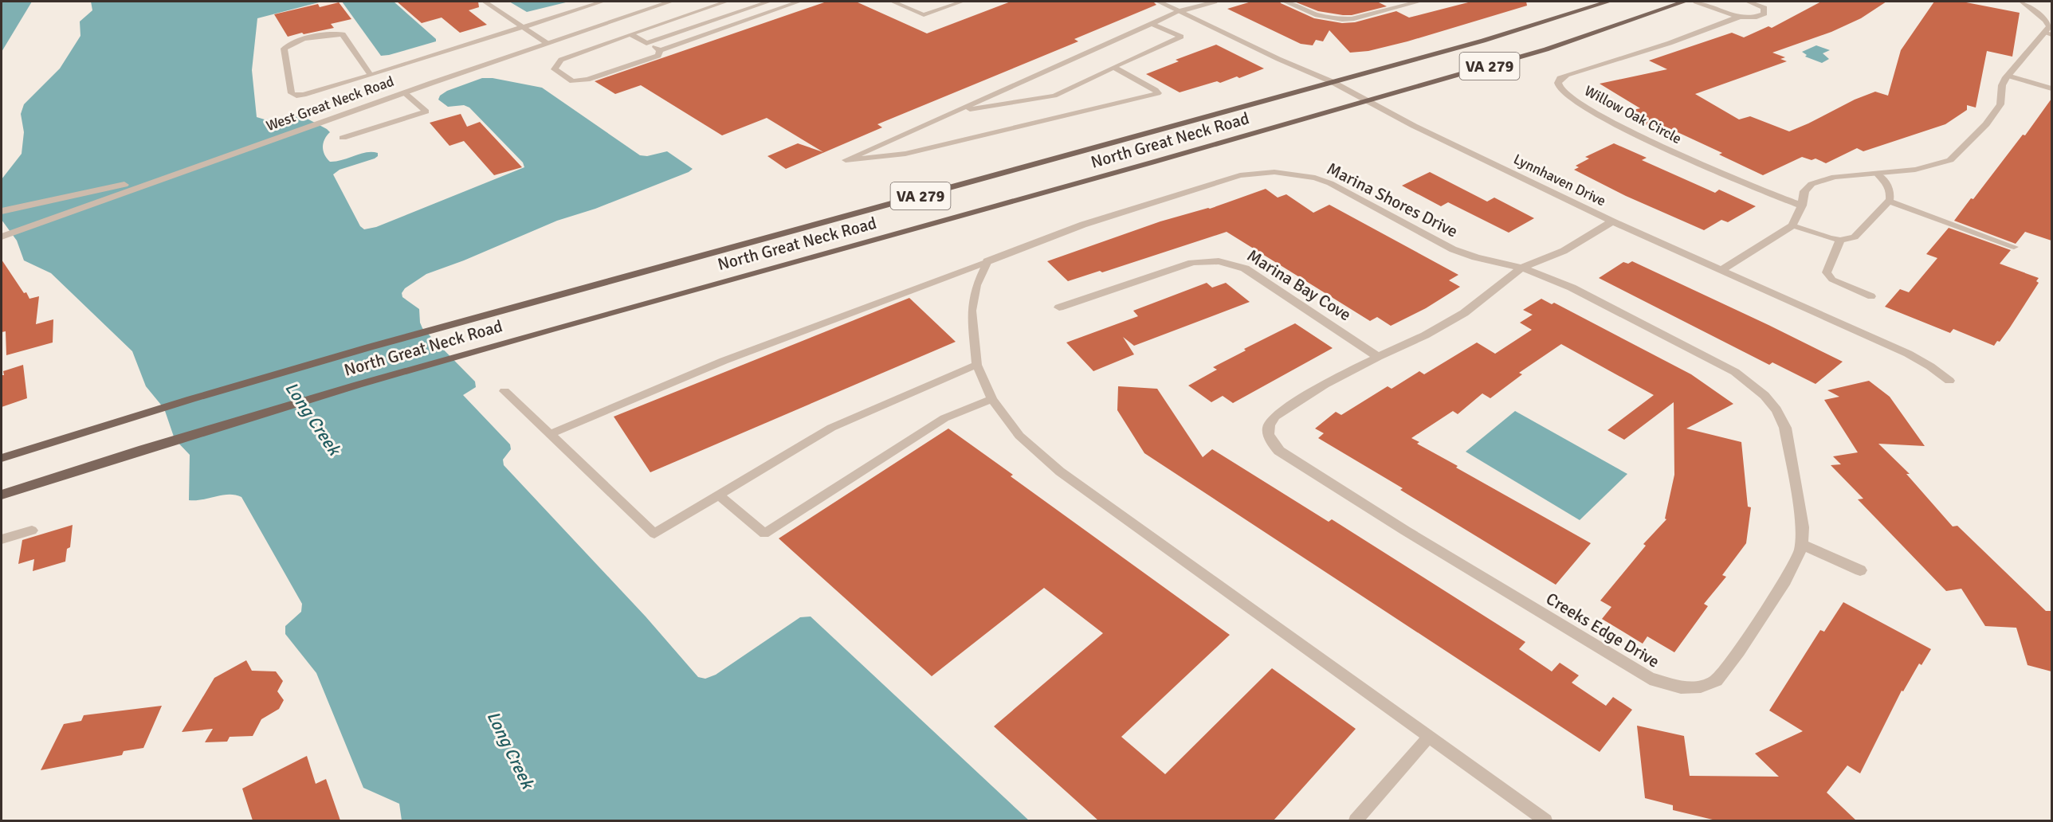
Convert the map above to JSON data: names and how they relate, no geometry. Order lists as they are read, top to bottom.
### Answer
{
  "streets": {
    "main road": ["VA 279", "North Great Neck Road"],
    "street": [
      "West Great Neck Road",
      "Willow Oak Circle",
      "Lynnhaven Drive",
      "Marina Shores Drive",
      "Marina Bay Cove",
      "Creeks Edge Drive"
    ]
  },
  "crossings": [
    ["North Great Neck Road", "Lynnhaven Drive"],
    ["Marina Shores Drive", "Creeks Edge Drive"],
    ["Marina Bay Cove", "Creeks Edge Drive"]
  ],
  "water": ["Long Creek"]
}
